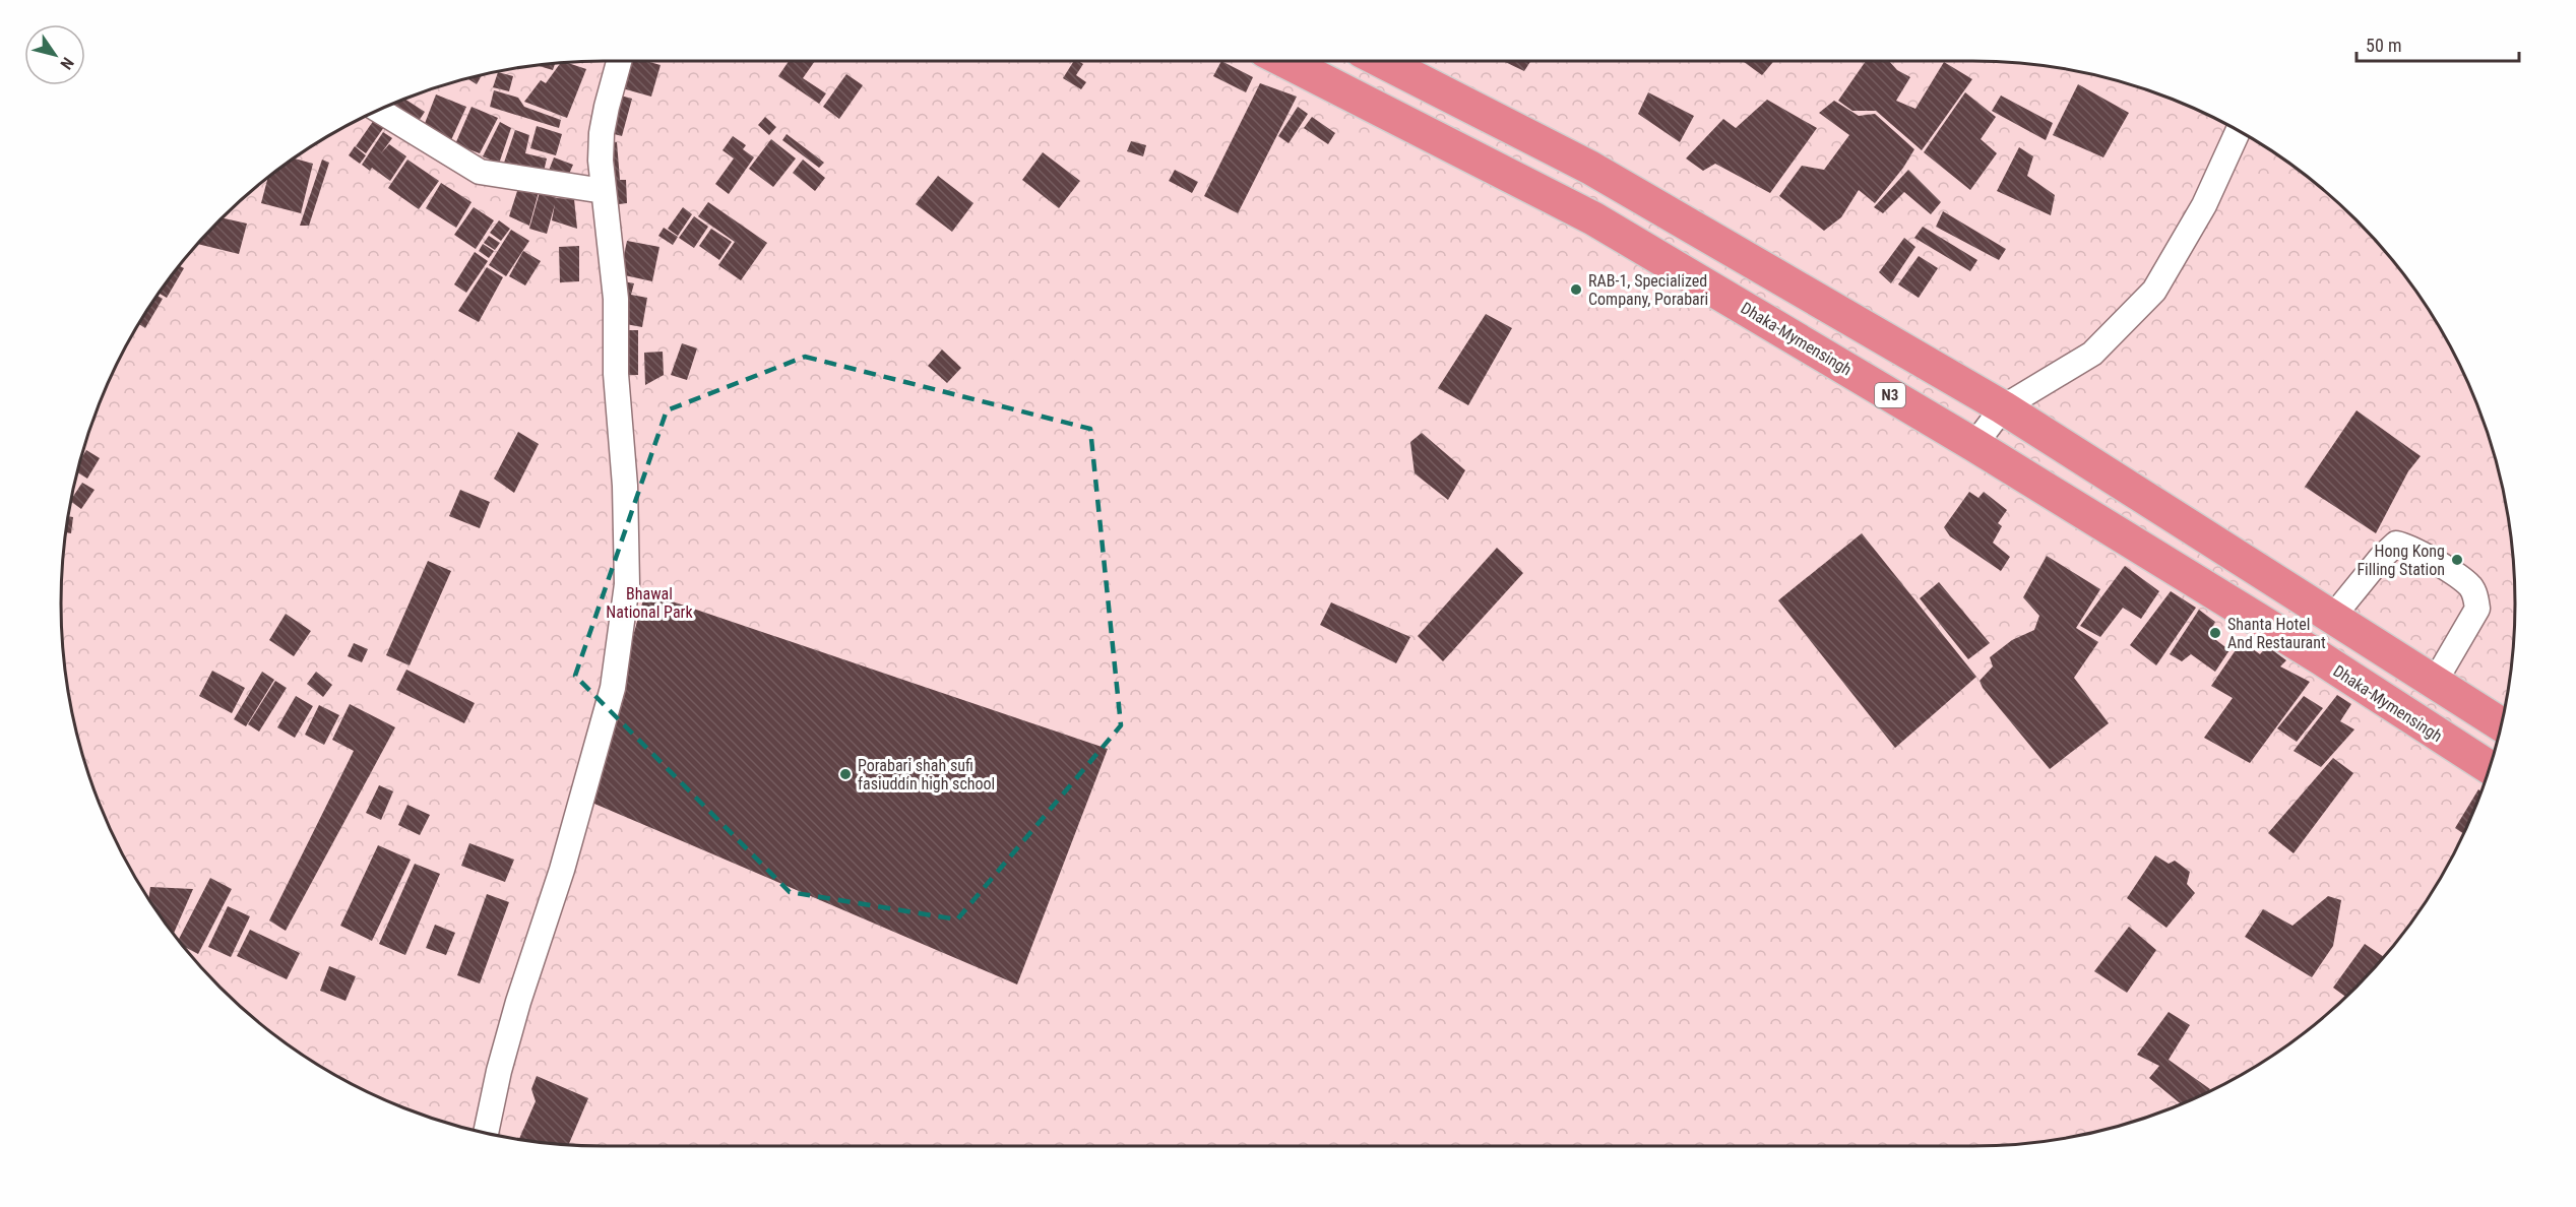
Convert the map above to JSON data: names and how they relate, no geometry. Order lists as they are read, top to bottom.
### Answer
{
  "streets": {
    "highway": ["Dhaka-Mymensingh", "N3"]
  },
  "parks": ["Bhawal National Park"],
  "places": [
    "RAB-1, Specialized Company, Porabari",
    "Hong Kong Filling Station",
    "Shanta Hotel And Restaurant",
    "Porabari shah sufi fasiuddin high school"
  ],
  "scale_bar": "50 m",
  "north": "bottom right"
}
